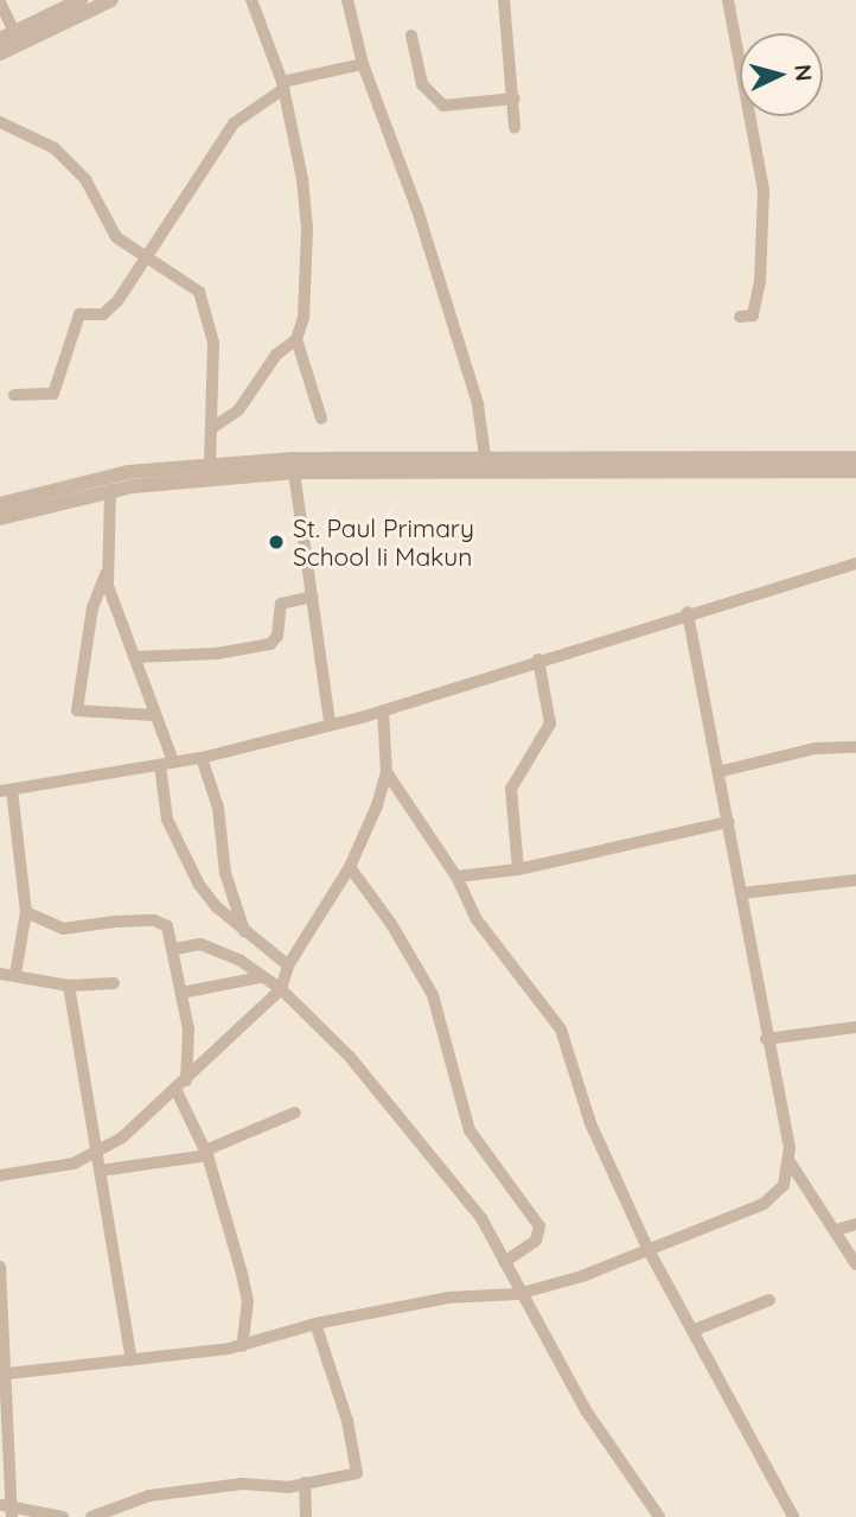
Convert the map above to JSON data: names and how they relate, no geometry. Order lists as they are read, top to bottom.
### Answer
{
  "places": ["St. Paul Primary School Ii Makun"],
  "north": "right"
}
